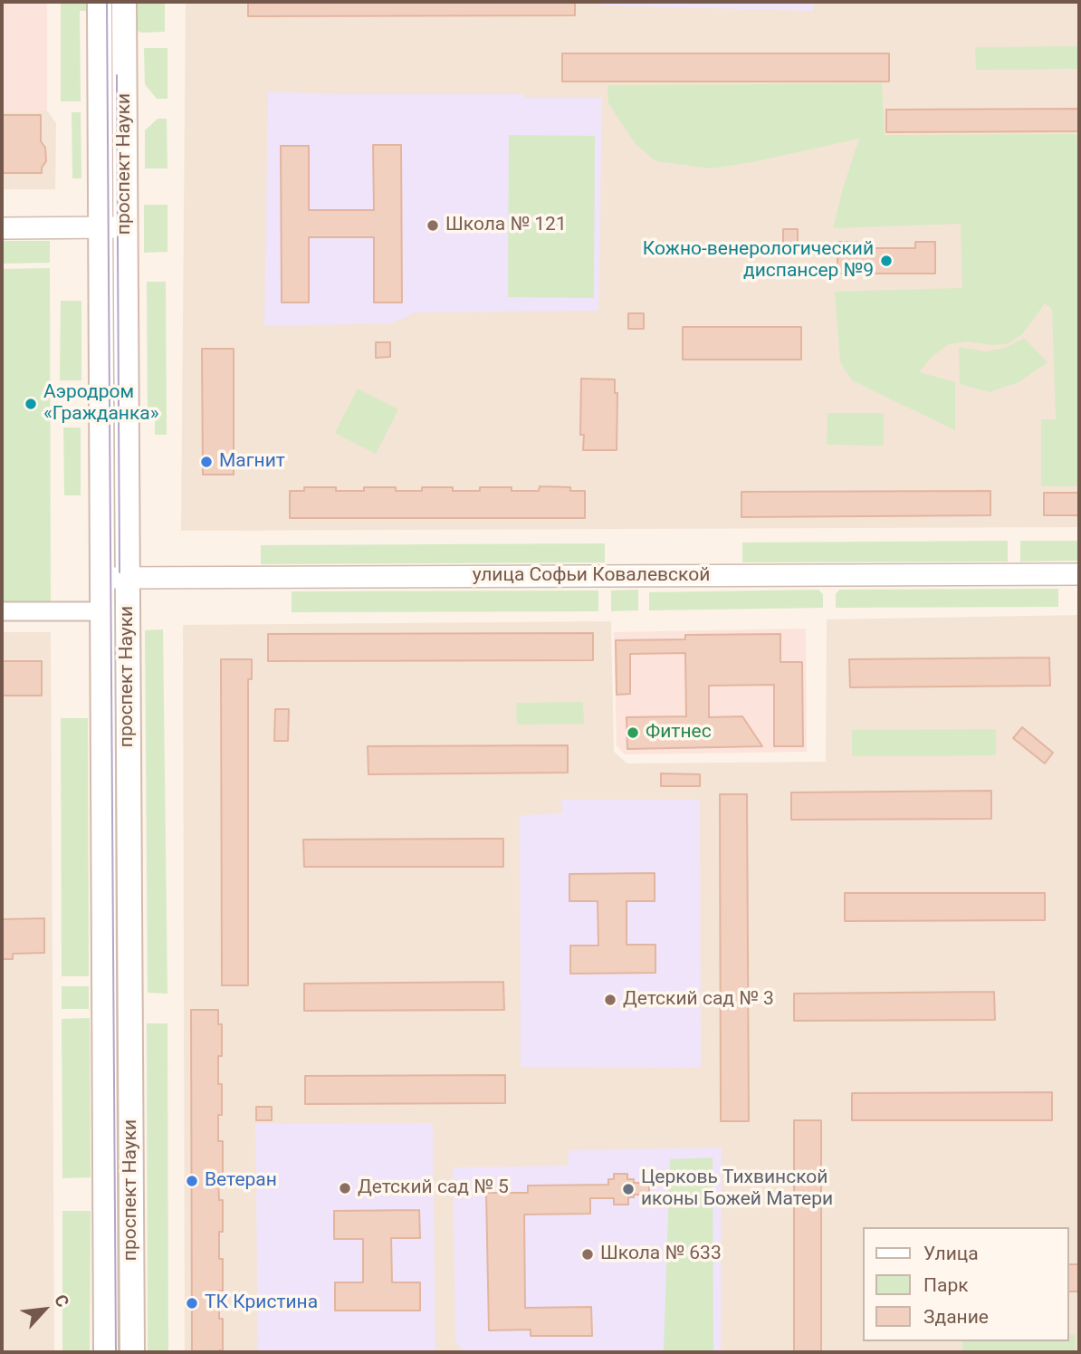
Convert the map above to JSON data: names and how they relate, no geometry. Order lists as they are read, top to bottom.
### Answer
{
  "streets": {
    "main road": ["проспект Науки"],
    "street": ["улица Софьи Ковалевской"]
  },
  "crossings": [
    ["проспект Науки", "улица Софьи Ковалевской"]
  ],
  "places": [
    "Школа № 121",
    "Кожно-венерологический диспансер №9",
    "Аэродром «Гражданка»",
    "Магнит",
    "Фитнес",
    "Детский сад № 3",
    "Ветеран",
    "Детский сад № 5",
    "Церковь Тихвинской иконы Божей Матери",
    "Школа № 633",
    "ТК Кристина"
  ],
  "legend": ["Улица", "Парк", "Здание"],
  "north": "top right"
}
